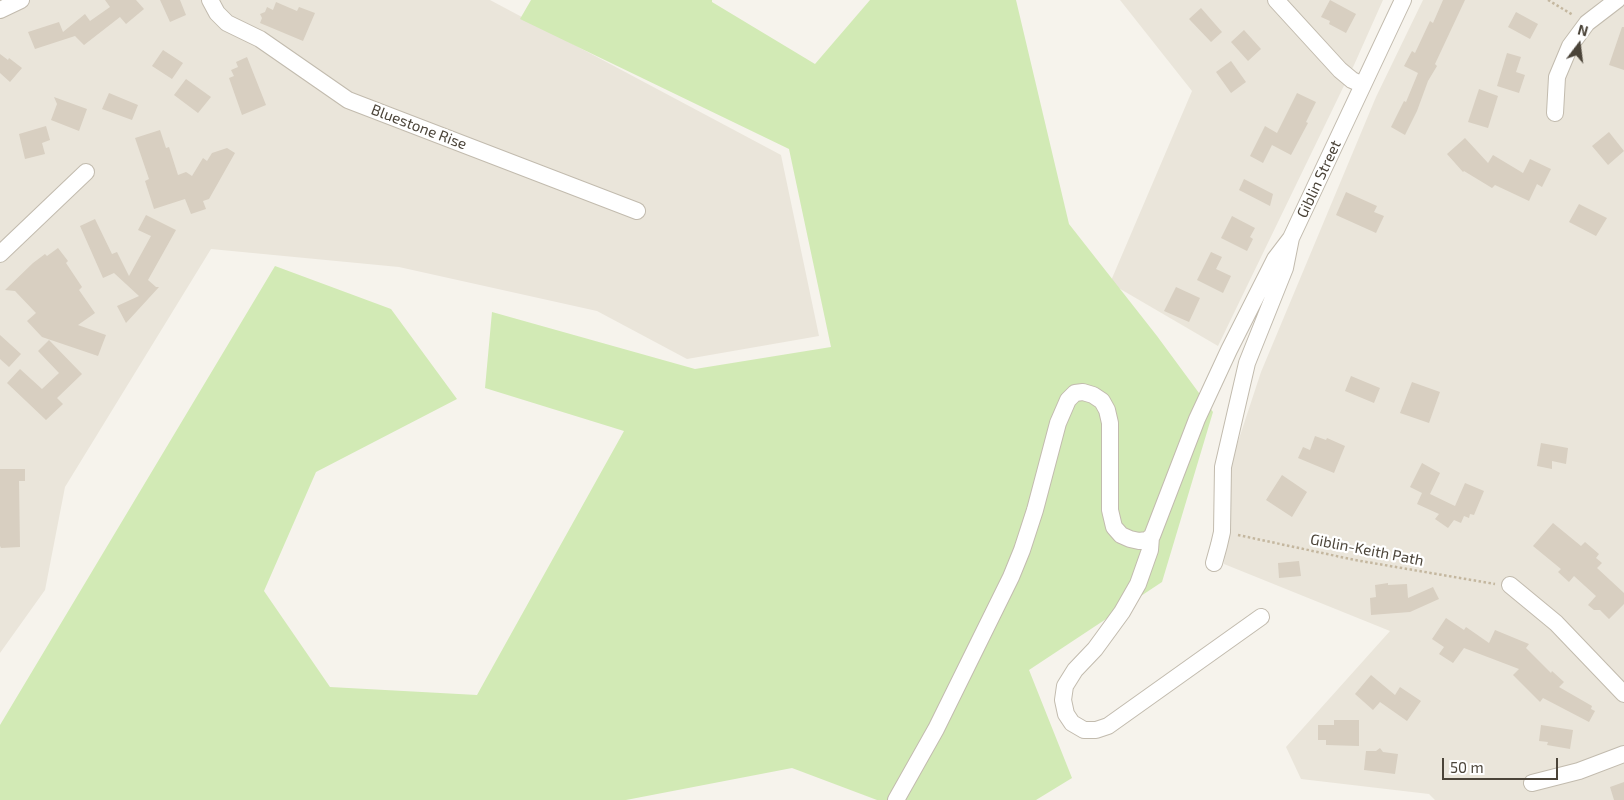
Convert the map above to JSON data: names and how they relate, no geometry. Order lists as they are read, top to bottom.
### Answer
{
  "streets": {
    "street": ["Bluestone Rise", "Giblin Street"],
    "path": ["Giblin-Keith Path"]
  },
  "crossings": [
    ["Giblin Street", "Giblin-Keith Path"]
  ],
  "scale_bar": "50 m",
  "north": "top"
}
